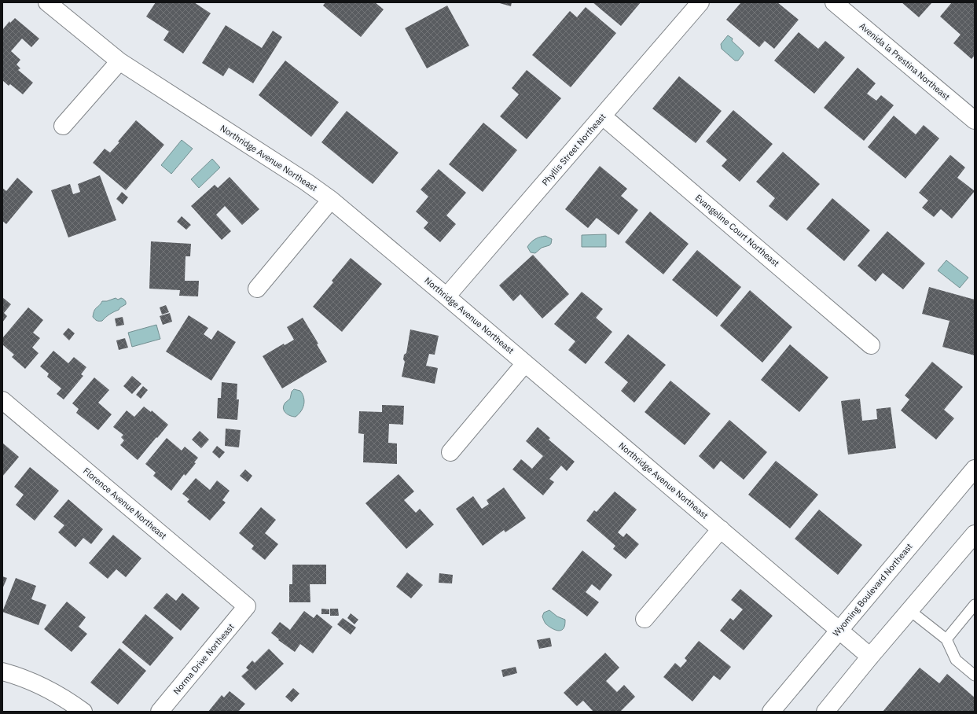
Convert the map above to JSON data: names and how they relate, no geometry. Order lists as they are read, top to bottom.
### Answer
{
  "streets": {
    "street": [
      "Avenida la Prestina Northeast",
      "Phyllis Street Northeast",
      "Northridge Avenue Northeast",
      "Evangeline Court Northeast",
      "Florence Avenue Northeast",
      "Wyoming Boulevard Northeast",
      "Norma Drive Northeast"
    ]
  },
  "crossings": [
    ["Phyllis Street Northeast", "Northridge Avenue Northeast"],
    ["Phyllis Street Northeast", "Evangeline Court Northeast"],
    ["Northridge Avenue Northeast", "Wyoming Boulevard Northeast"],
    ["Florence Avenue Northeast", "Norma Drive Northeast"]
  ]
}
